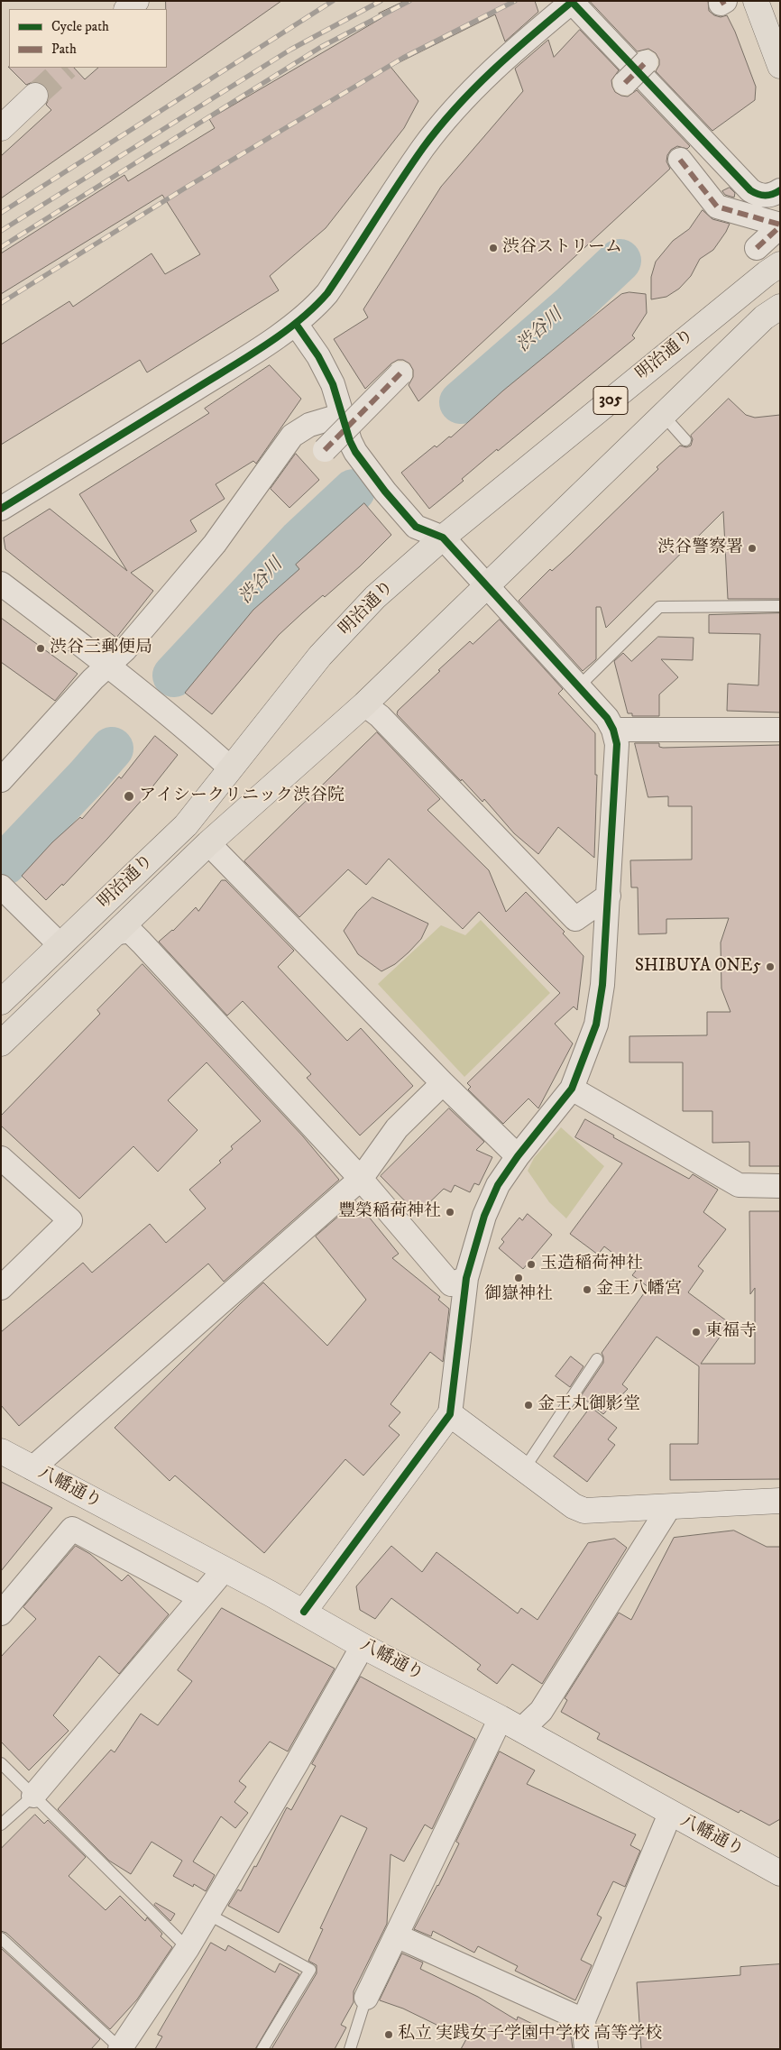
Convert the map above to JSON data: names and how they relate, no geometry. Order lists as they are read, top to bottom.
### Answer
{
  "streets": {
    "main road": ["明治通り", "305"],
    "street": ["八幡通り"]
  },
  "water": ["渋谷川"],
  "places": [
    "渋谷ストリーム",
    "渋谷警察署",
    "渋谷三郵便局",
    "アイシークリニック渋谷院",
    "SHIBUYA ONE5",
    "豐榮稲荷神社",
    "玉造稲荷神社",
    "御嶽神社",
    "金王八幡宮",
    "東福寺",
    "金王丸御影堂",
    "私立 実践女子学園中学校 高等学校"
  ],
  "legend": ["Cycle path", "Path"]
}
